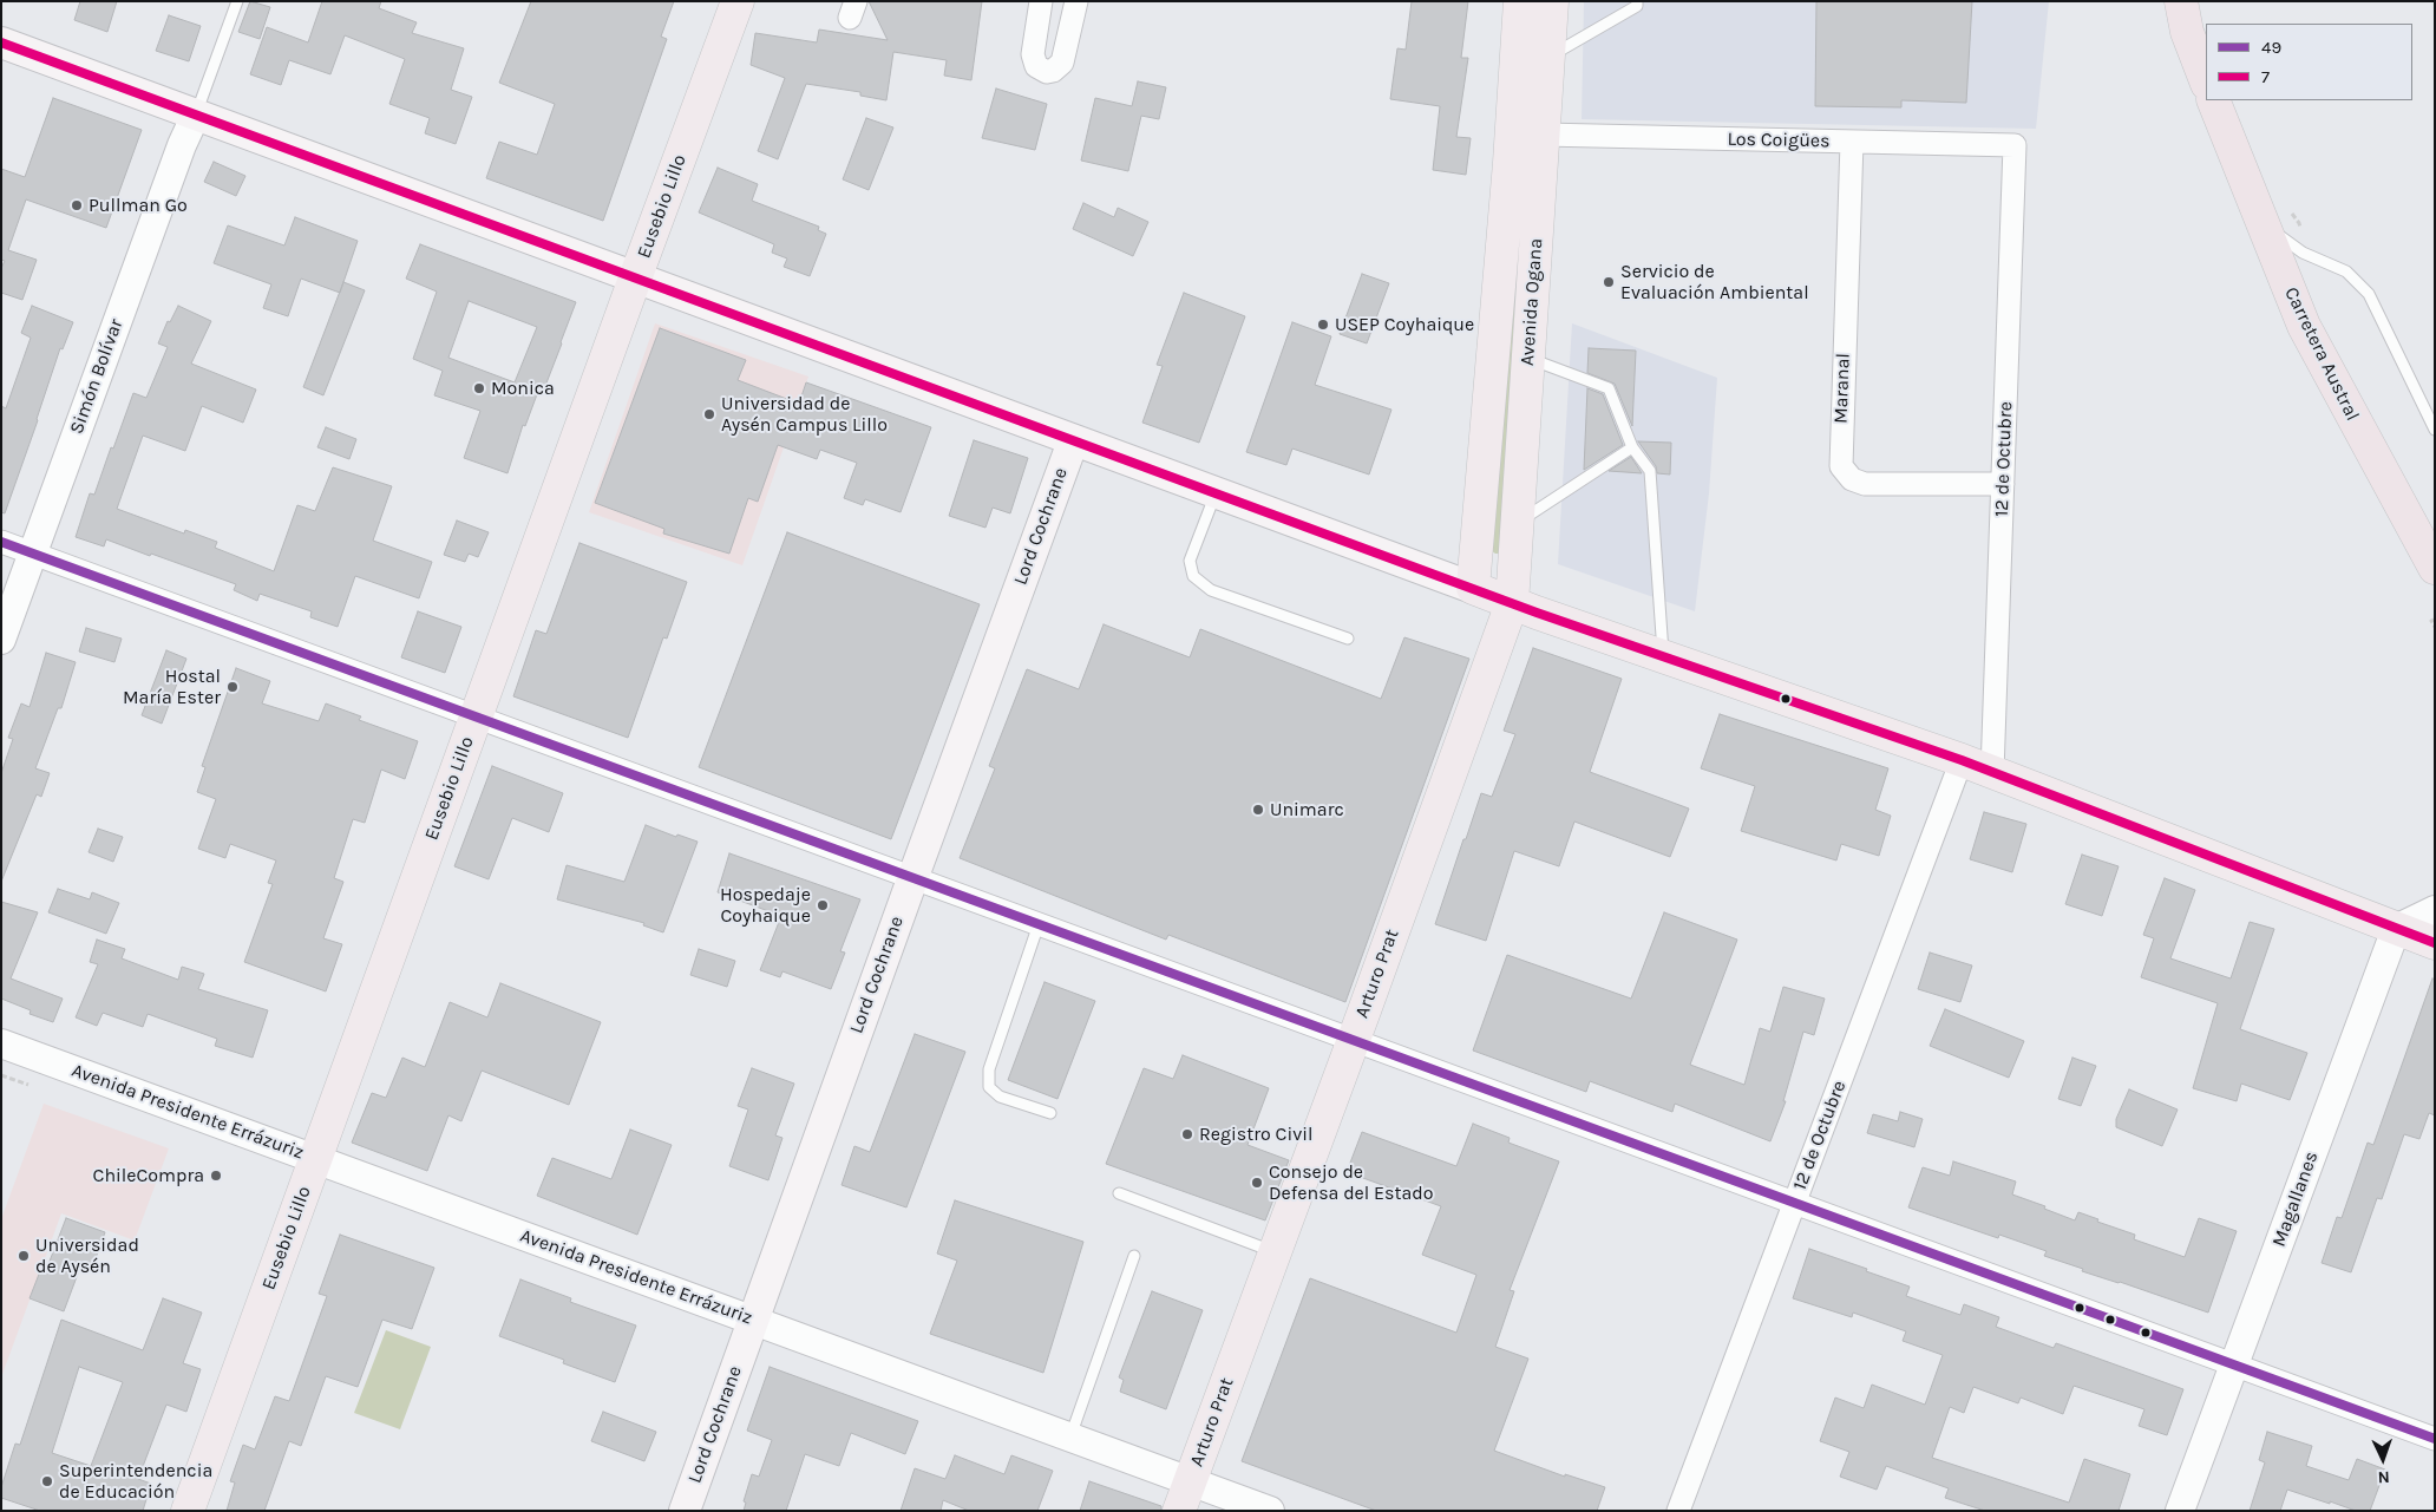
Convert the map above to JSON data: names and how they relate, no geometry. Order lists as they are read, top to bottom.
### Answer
{
  "streets": {
    "highway": ["Carretera Austral"],
    "main road": [
      "Eusebio Lillo",
      "Avenida Ogana",
      "Lord Cochrane",
      "Arturo Prat"
    ],
    "street": [
      "Los Coigües",
      "Simón Bolívar",
      "Maranal",
      "12 de Octubre",
      "Avenida Presidente Errázuriz",
      "Magallanes"
    ]
  },
  "crossings": [
    ["Los Coigües", "Avenida Ogana"],
    ["Los Coigües", "Maranal"],
    ["Los Coigües", "12 de Octubre"],
    ["Eusebio Lillo", "Avenida Presidente Errázuriz"],
    ["Avenida Ogana", "Arturo Prat"],
    ["Maranal", "12 de Octubre"],
    ["Lord Cochrane", "Avenida Presidente Errázuriz"],
    ["Arturo Prat", "Avenida Presidente Errázuriz"]
  ],
  "places": [
    "Pullman Go",
    "Servicio de Evaluación Ambiental",
    "USEP Coyhaique",
    "Monica",
    "Universidad de Aysén Campus Lillo",
    "Hostal María Ester",
    "Unimarc",
    "Hospedaje Coyhaique",
    "Registro Civil",
    "ChileCompra",
    "Consejo de Defensa del Estado",
    "Universidad de Aysén",
    "Superintendencia de Educación"
  ],
  "lines": ["transit line 7", "transit line 49"],
  "legend": ["49", "7"],
  "north": "bottom"
}
